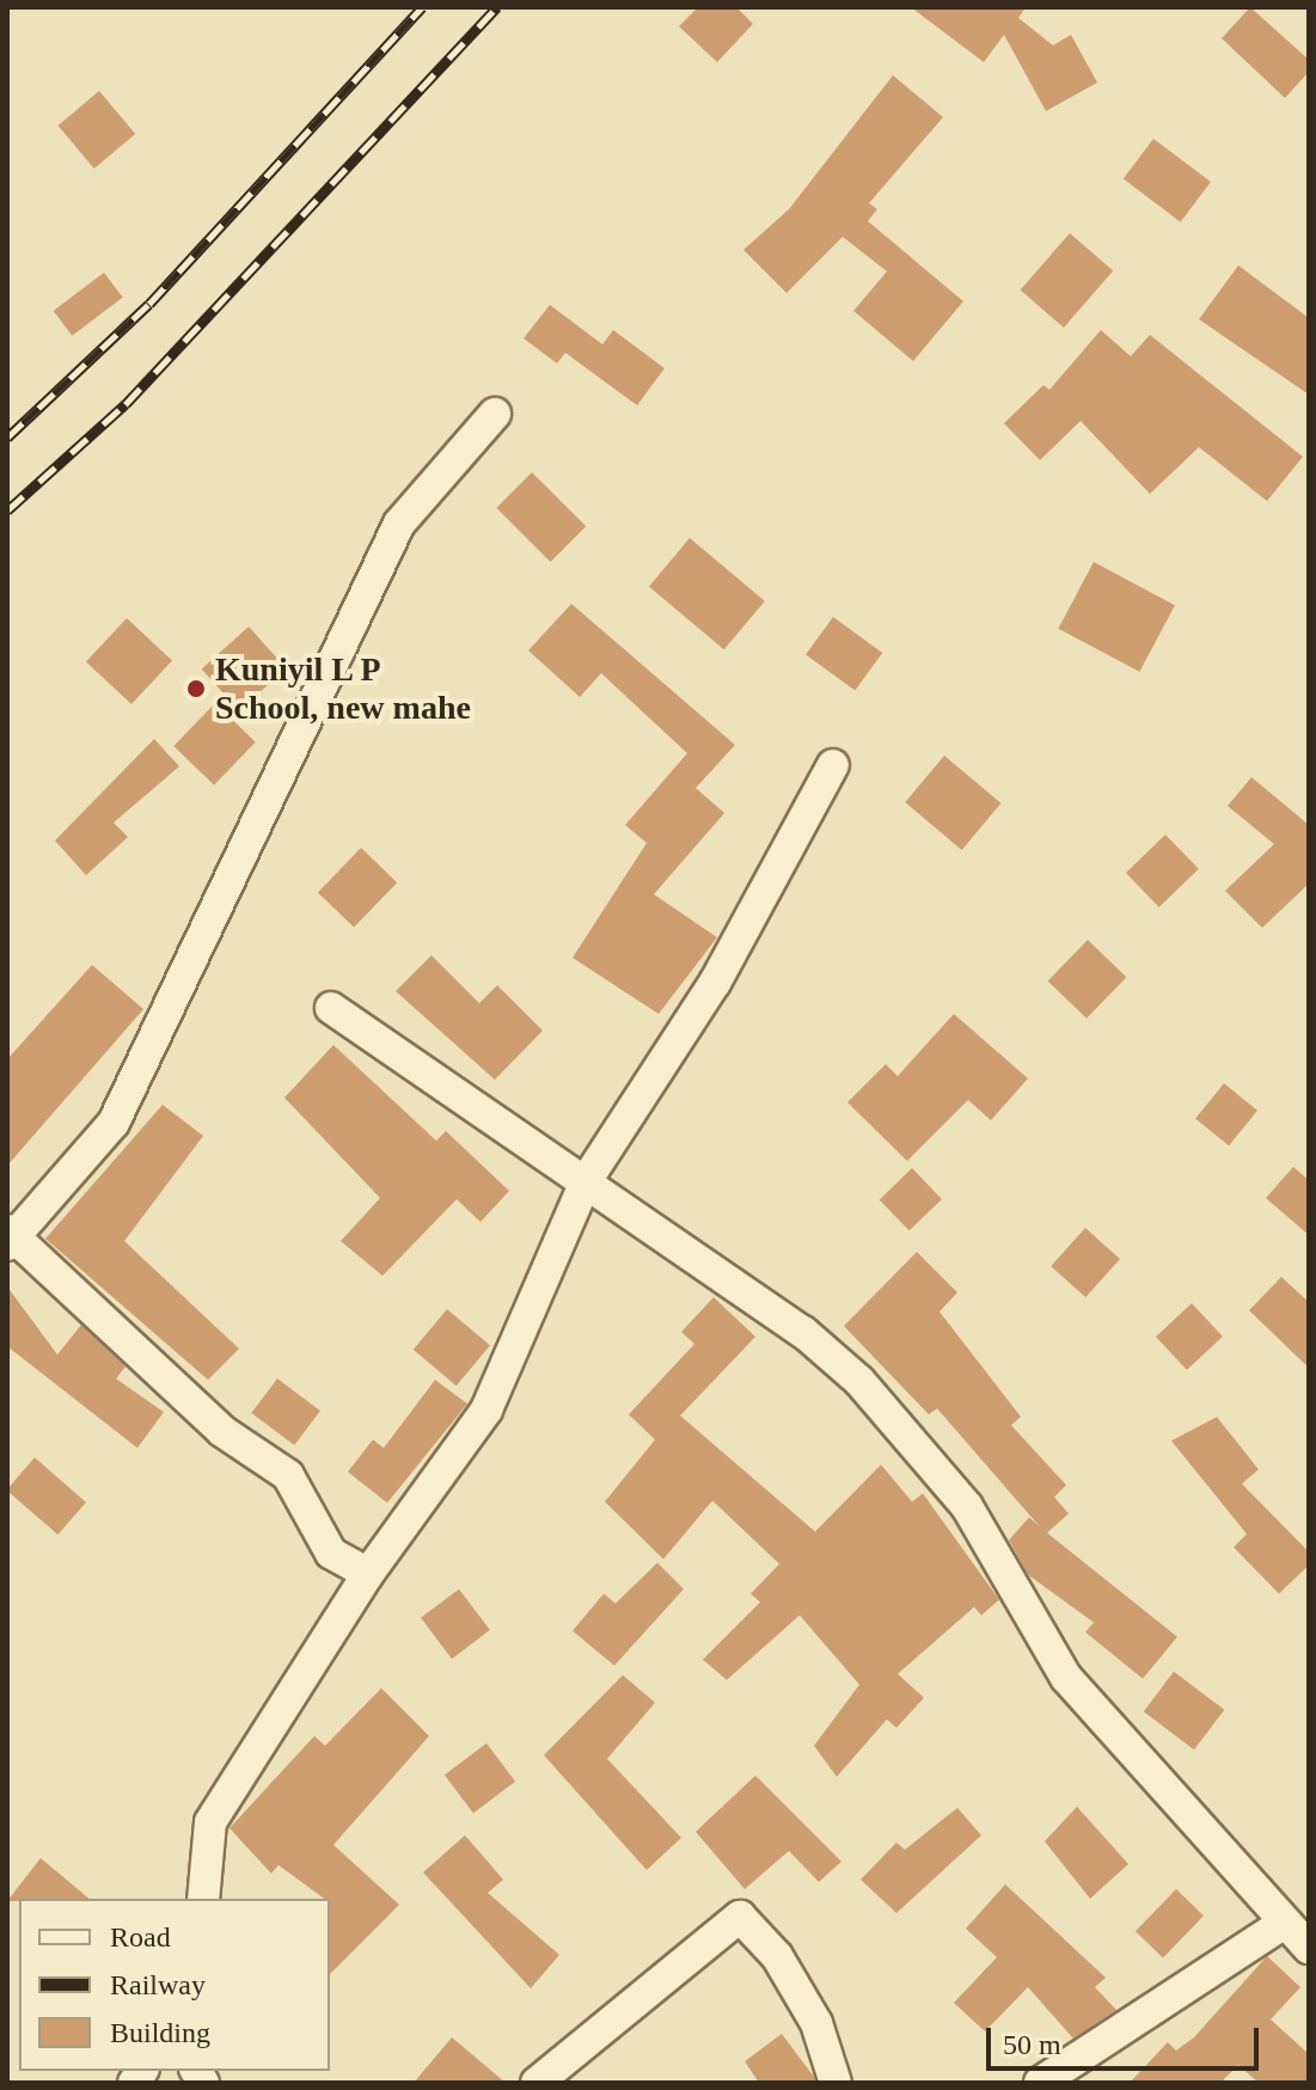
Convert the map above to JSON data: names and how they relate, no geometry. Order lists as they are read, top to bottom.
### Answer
{
  "places": ["Kuniyil L P School, new mahe"],
  "legend": ["Road", "Railway", "Building"],
  "scale_bar": "50 m"
}
